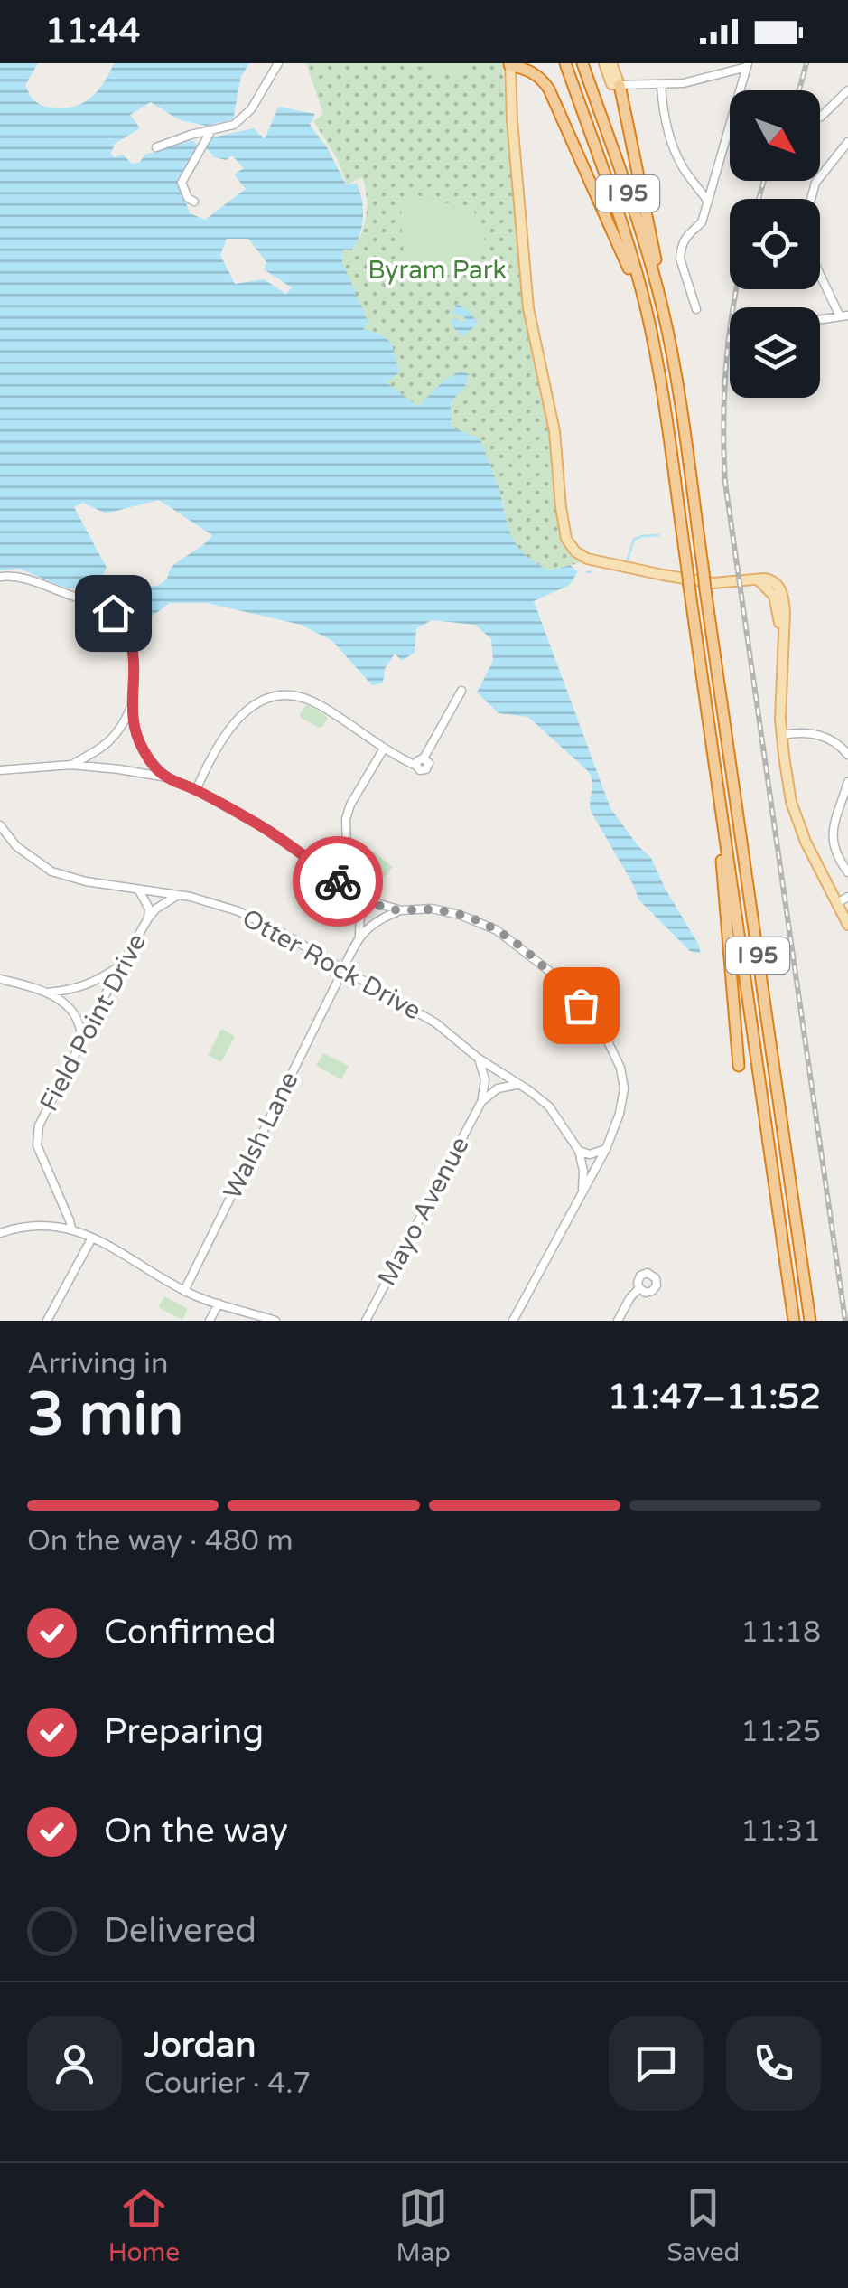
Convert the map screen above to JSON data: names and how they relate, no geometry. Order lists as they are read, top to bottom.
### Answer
{
  "streets": {
    "highway": ["I 95"],
    "street": [
      "Otter Rock Drive",
      "Field Point Drive",
      "Walsh Lane",
      "Mayo Avenue"
    ]
  },
  "crossings": [
    ["Otter Rock Drive", "Field Point Drive"]
  ],
  "parks": ["Byram Park"],
  "north": "bottom right",
  "page": {
    "status": "11:44",
    "heading": ["3 min", "Arriving in", "11:47–11:52"],
    "panel": ["Jordan", "Courier · 4.7"],
    "bar": "On the way · 480 m",
    "list": [
      ["Confirmed", "11:18"],
      ["Preparing", "11:25"],
      ["On the way", "11:31"],
      "Delivered"
    ],
    "tabs": ["Home", "Map", "Saved"]
  }
}
